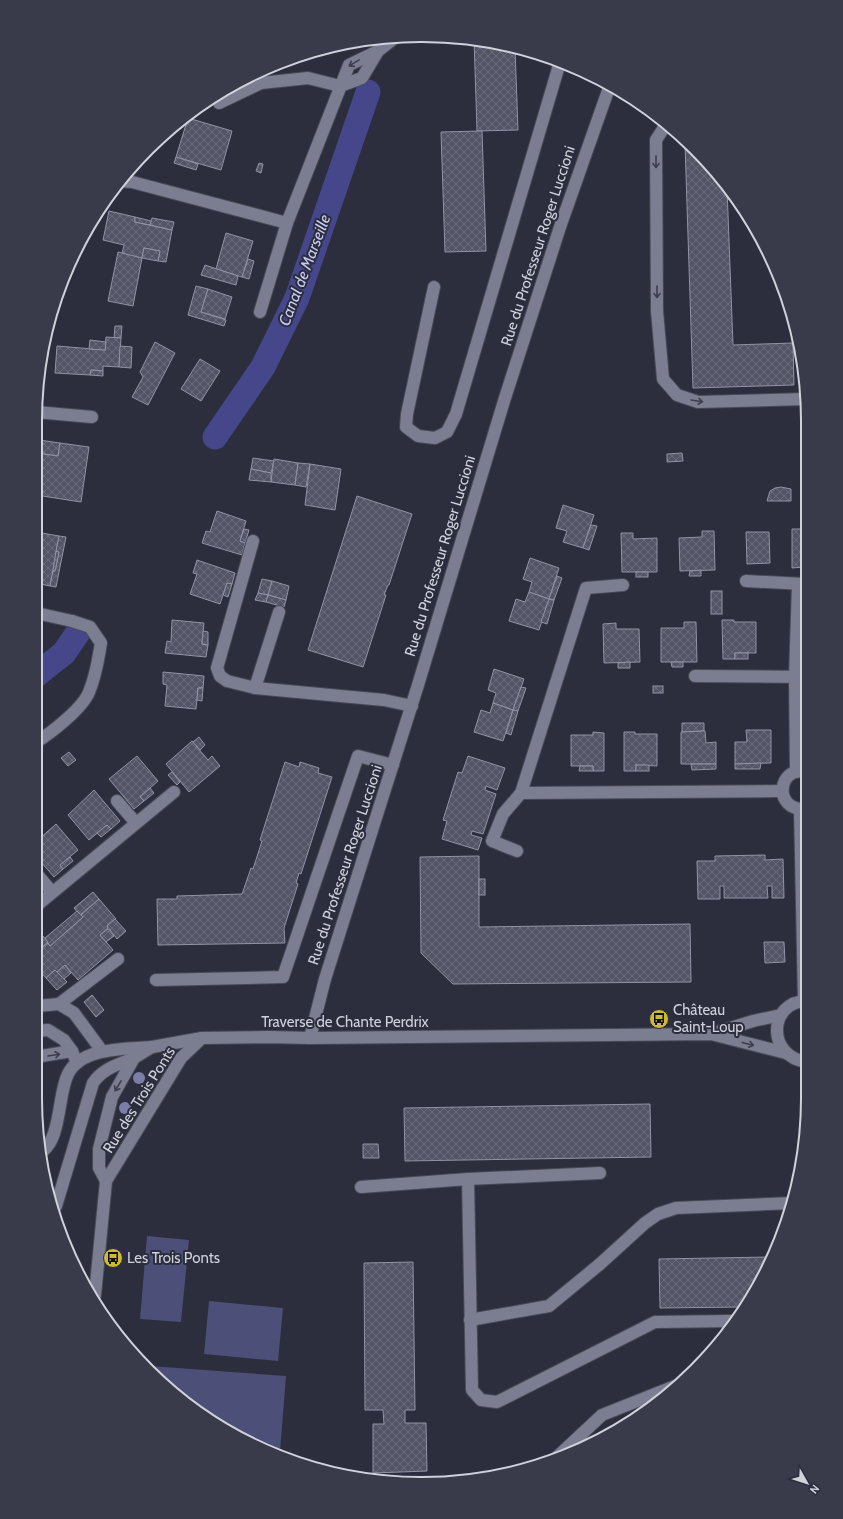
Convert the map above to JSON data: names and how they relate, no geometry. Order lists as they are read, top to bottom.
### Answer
{
  "streets": {
    "street": ["Rue du Professeur Roger Luccioni", "Traverse de Chante Perdrix", "Rue des Trois Ponts"]
  },
  "crossings": [
    ["Rue du Professeur Roger Luccioni", "Traverse de Chante Perdrix"],
    ["Traverse de Chante Perdrix", "Rue des Trois Ponts"]
  ],
  "water": ["Canal de Marseille"],
  "places": {
    "bus stop": ["Château Saint-Loup", "Les Trois Ponts"]
  },
  "north": "bottom right"
}
